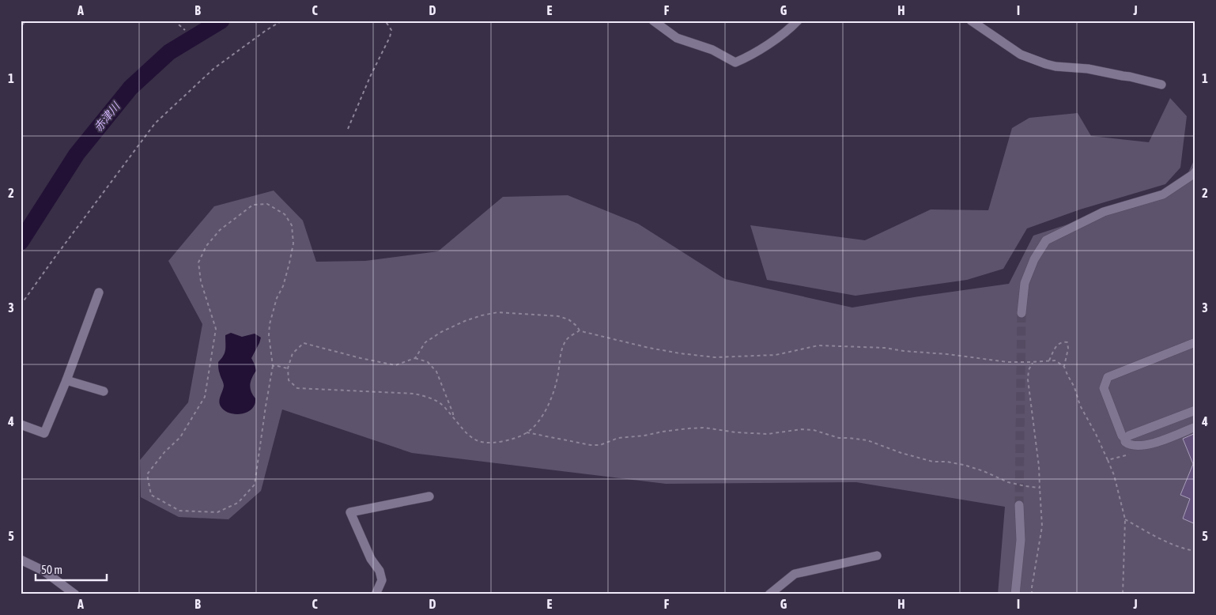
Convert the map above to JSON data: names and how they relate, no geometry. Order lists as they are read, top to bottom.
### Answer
{
  "water": ["赤津川"],
  "scale_bar": "50 m",
  "grid": {
    "columns": [
      "A",
      "B",
      "C",
      "D",
      "E",
      "F",
      "G",
      "H",
      "I",
      "J"
    ],
    "rows": [
      "1",
      "2",
      "3",
      "4",
      "5"
    ]
  }
}
